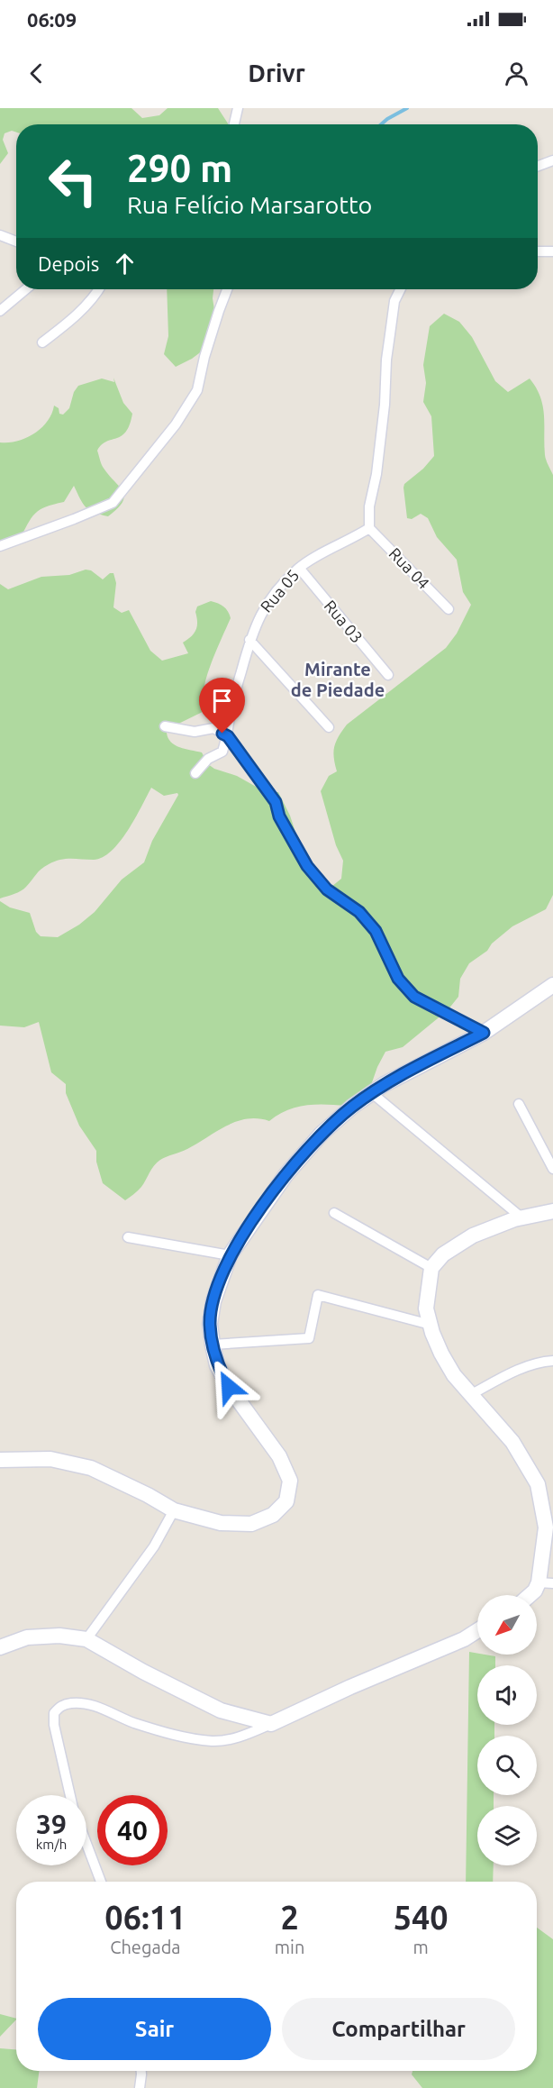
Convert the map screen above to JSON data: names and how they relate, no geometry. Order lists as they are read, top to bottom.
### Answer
{
  "streets": {
    "street": ["Rua 04", "Rua 05", "Rua 03"]
  },
  "crossings": [
    ["Rua 04", "Rua 05"],
    ["Rua 05", "Rua 03"]
  ],
  "districts": ["Mirante de Piedade"],
  "north": "bottom left",
  "page": {
    "status": "06:09",
    "header": "Drivr",
    "turn": ["290 m", "Rua Felício Marsarotto"],
    "then": "Depois",
    "speed": "39 km/h",
    "limit": "40",
    "eta": [
      "06:11",
      "Chegada",
      "2",
      "min",
      "540",
      "m"
    ],
    "buttons": ["Sair", "Compartilhar"]
  }
}
